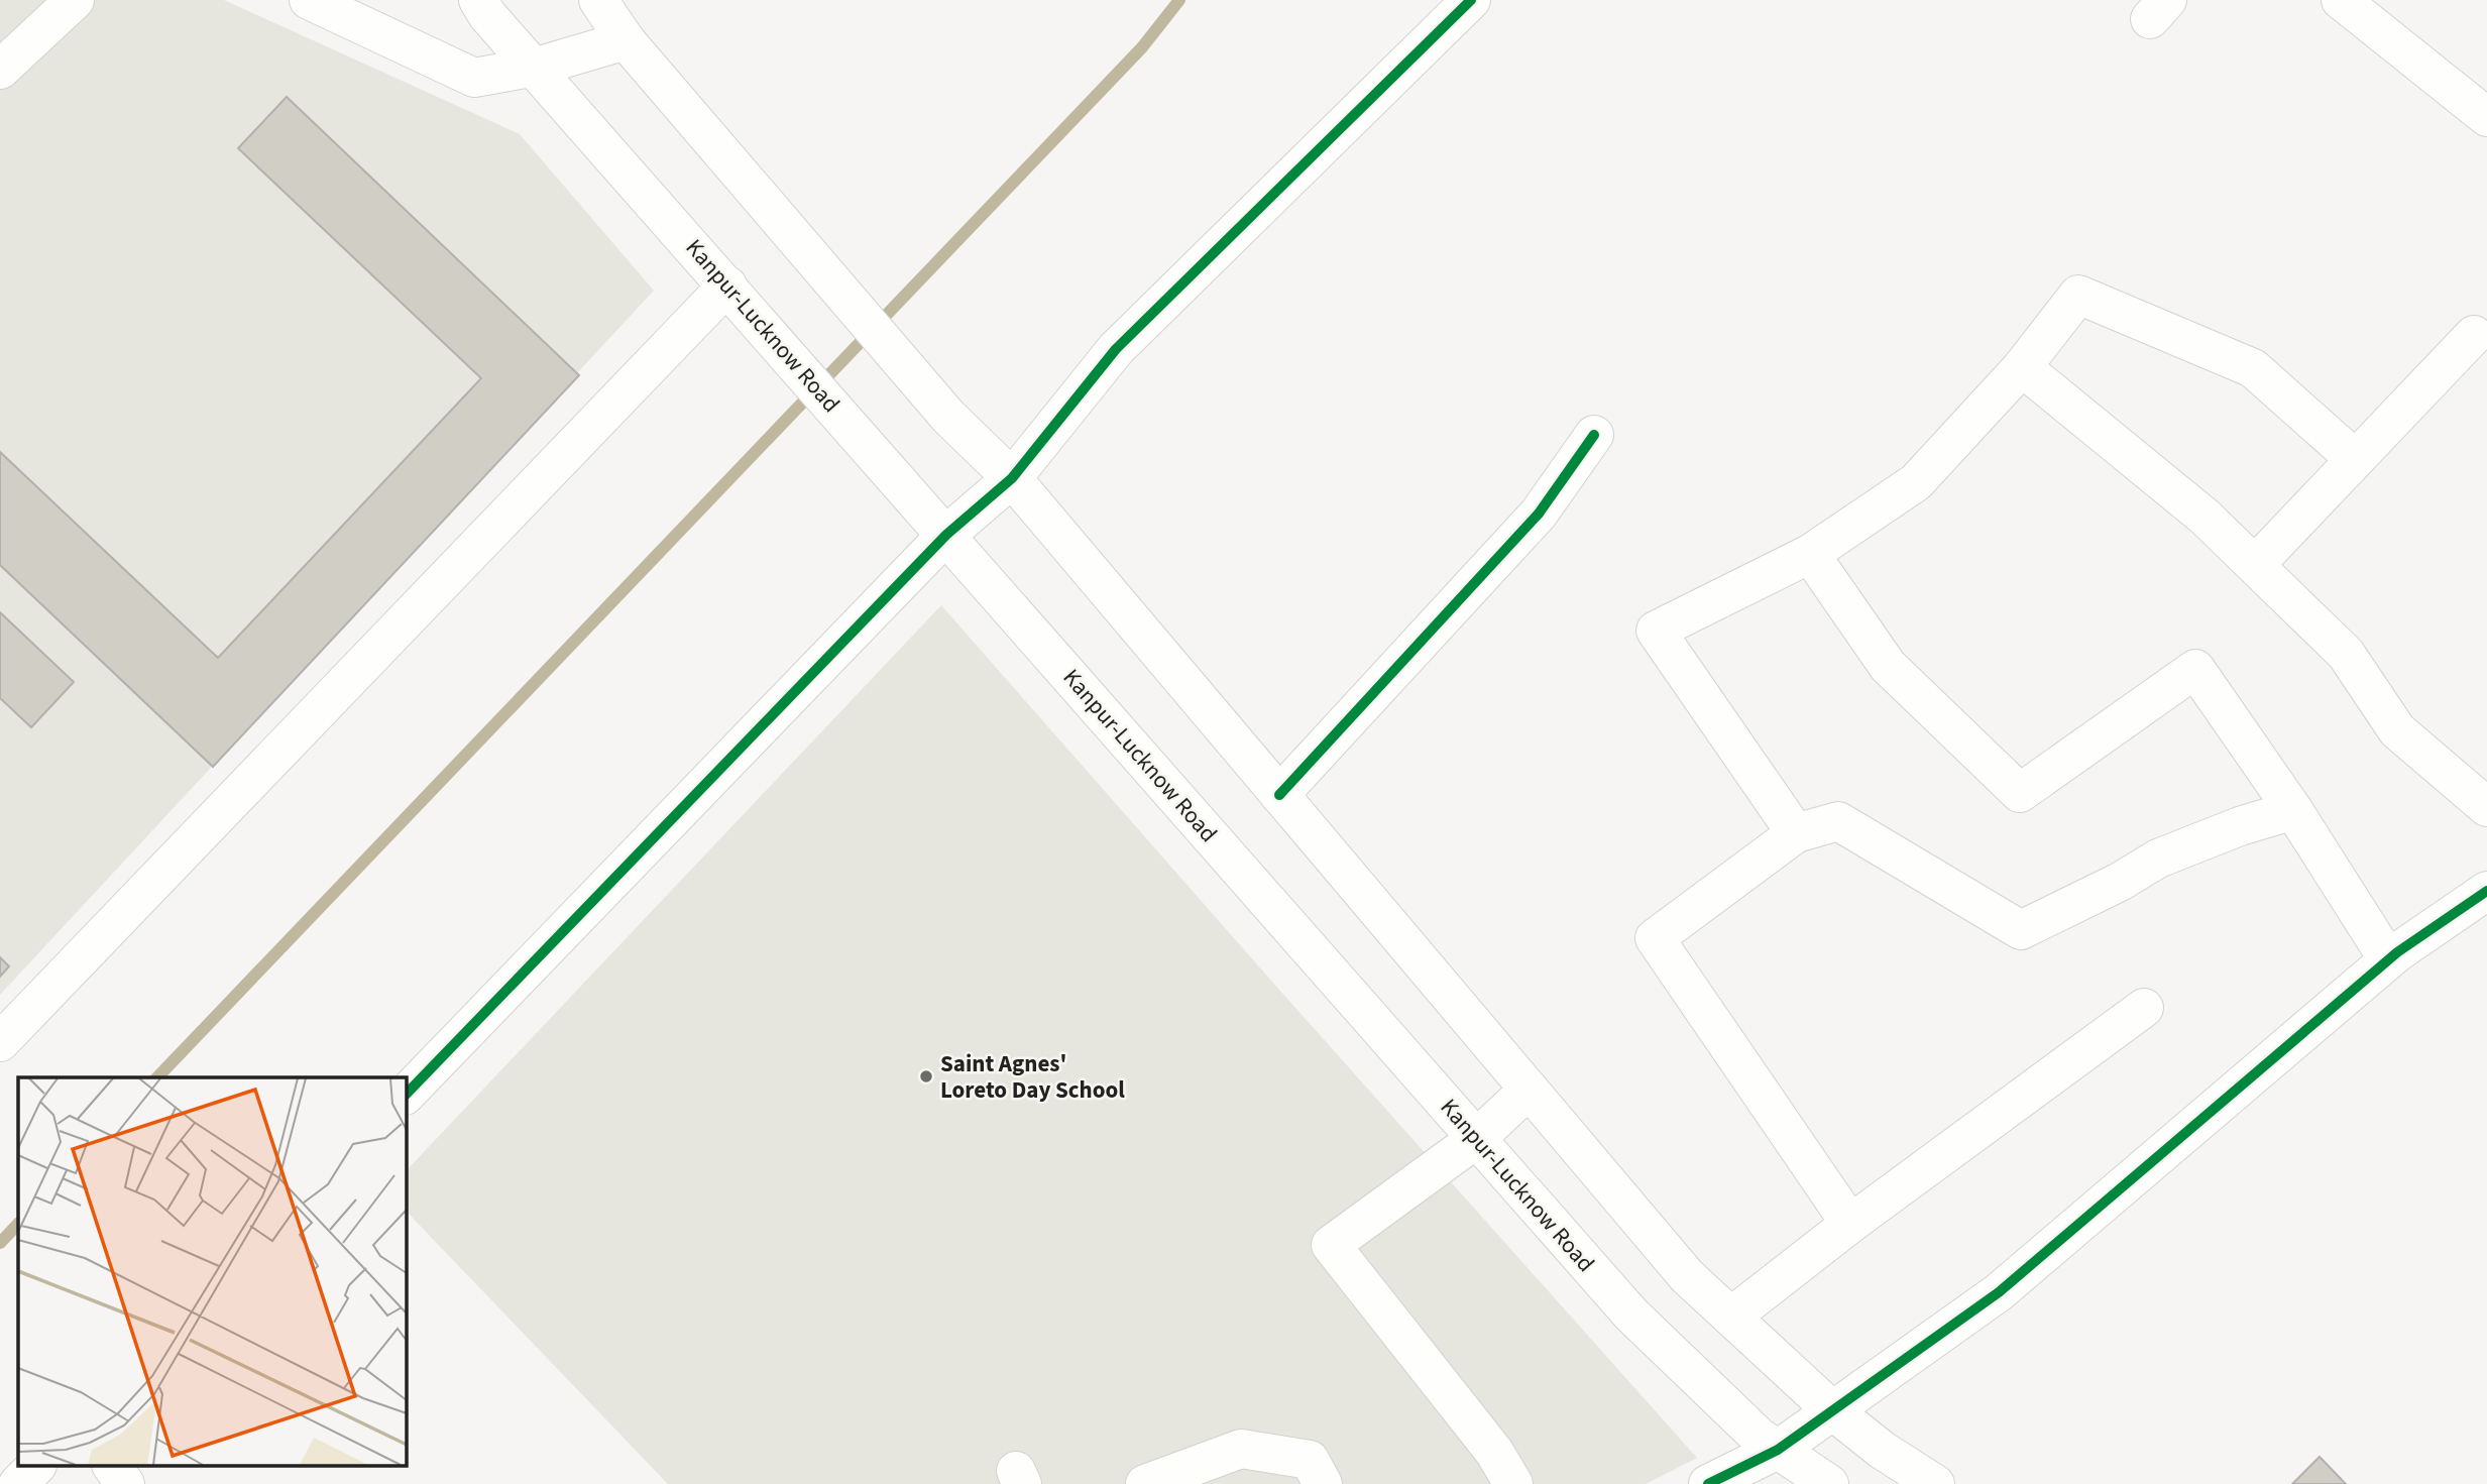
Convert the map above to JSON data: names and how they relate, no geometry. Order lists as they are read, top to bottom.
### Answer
{
  "streets": {
    "main road": ["Kanpur-Lucknow Road"]
  },
  "places": ["Saint Agnes' Loreto Day School"]
}
